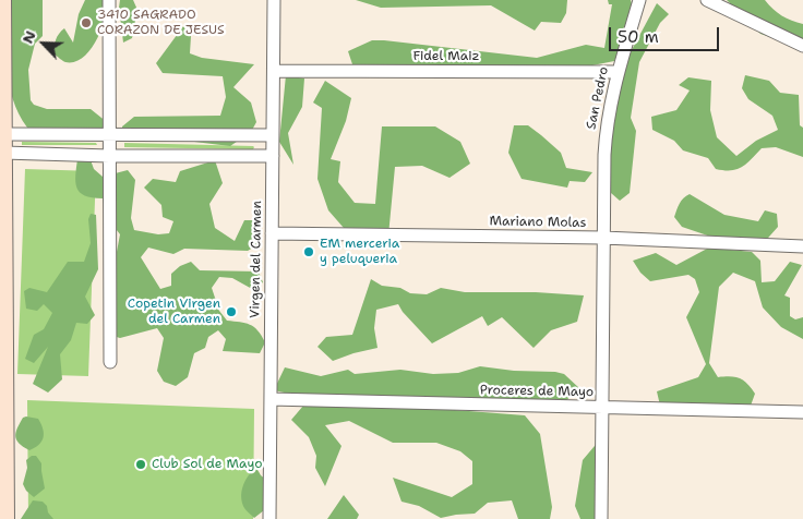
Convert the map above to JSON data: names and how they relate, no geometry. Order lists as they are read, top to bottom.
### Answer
{
  "streets": {
    "street": [
      "Fidel Maiz",
      "San Pedro",
      "Mariano Molas",
      "Virgen del Carmen",
      "Proceres de Mayo"
    ]
  },
  "crossings": [
    ["Fidel Maiz", "San Pedro"],
    ["Fidel Maiz", "Virgen del Carmen"],
    ["San Pedro", "Mariano Molas"],
    ["San Pedro", "Proceres de Mayo"],
    ["Mariano Molas", "Virgen del Carmen"],
    ["Virgen del Carmen", "Proceres de Mayo"]
  ],
  "places": [
    "3410 SAGRADO CORAZON DE JESUS",
    "EM merceria y peluqueria",
    "Copetin Virgen del Carmen",
    "Club Sol de Mayo"
  ],
  "scale_bar": "50 m",
  "north": "top left"
}
